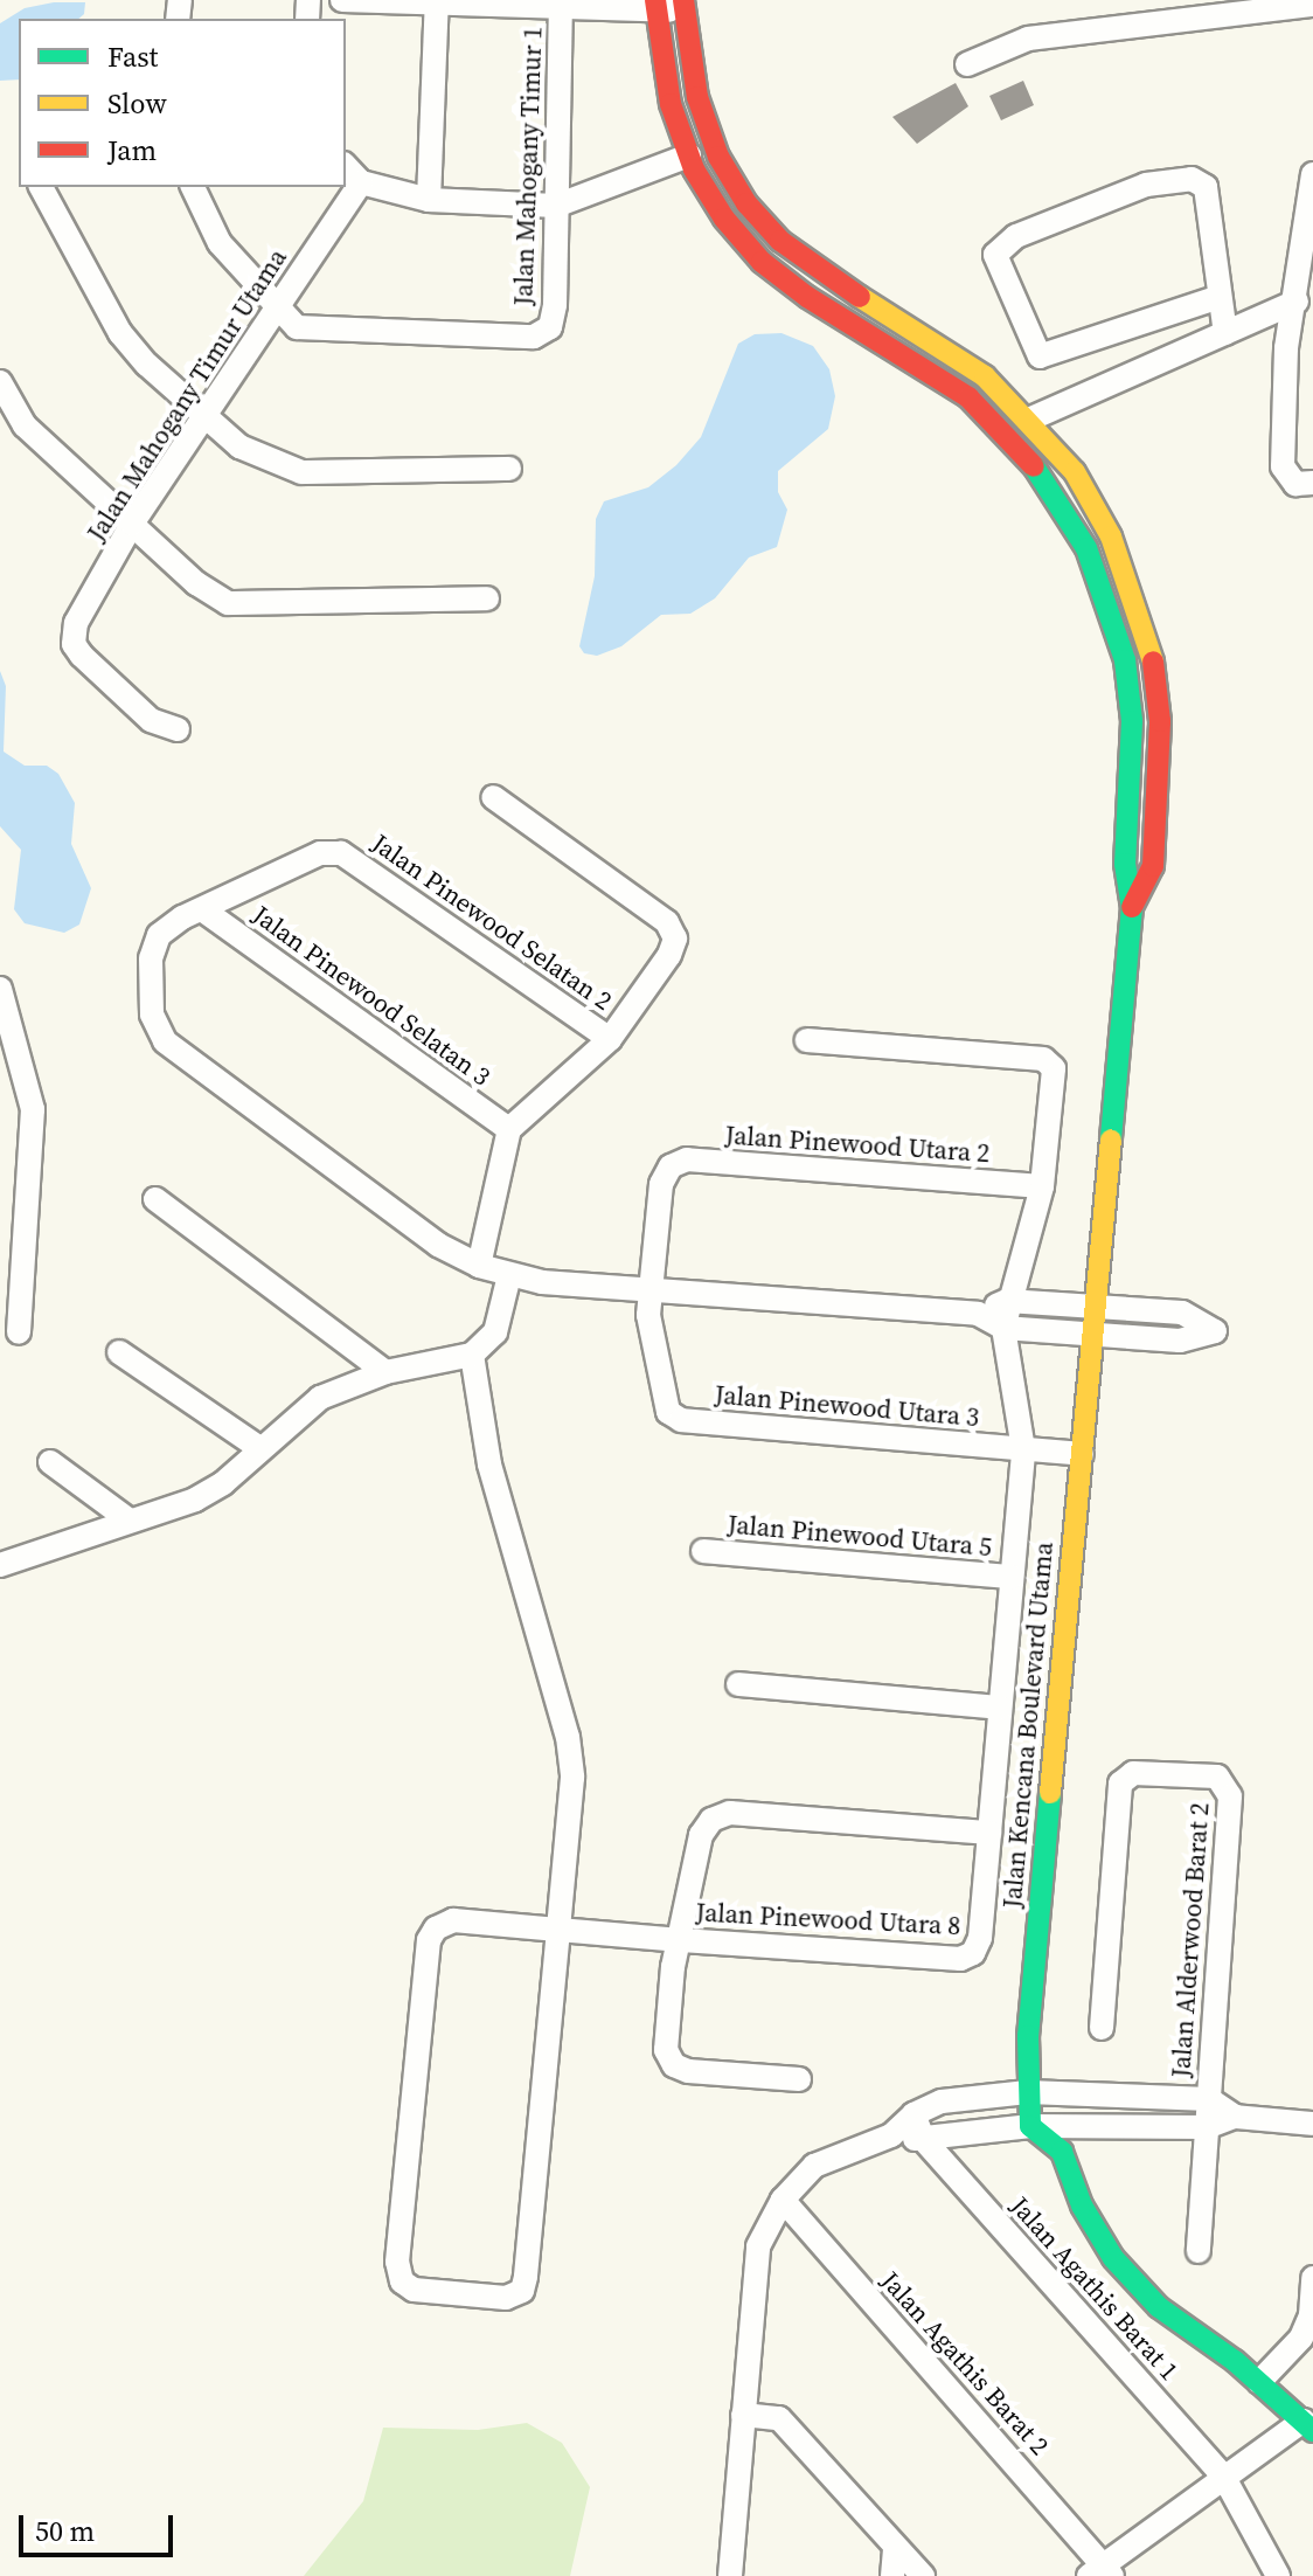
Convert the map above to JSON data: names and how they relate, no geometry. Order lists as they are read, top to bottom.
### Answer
{
  "streets": {
    "street": [
      "Jalan Mahogany Timur 1",
      "Jalan Mahogany Timur Utama",
      "Jalan Pinewood Selatan 2",
      "Jalan Pinewood Selatan 3",
      "Jalan Pinewood Utara 2",
      "Jalan Pinewood Utara 3",
      "Jalan Pinewood Utara 5",
      "Jalan Kencana Boulevard Utama",
      "Jalan Pinewood Utara 8",
      "Jalan Alderwood Barat 2",
      "Jalan Agathis Barat 1",
      "Jalan Agathis Barat 2"
    ]
  },
  "crossings": [
    ["Jalan Mahogany Timur 1", "Jalan Mahogany Timur Utama"],
    ["Jalan Pinewood Selatan 2", "Jalan Pinewood Selatan 3"],
    ["Jalan Pinewood Utara 2", "Jalan Pinewood Utara 3"],
    ["Jalan Pinewood Utara 3", "Jalan Kencana Boulevard Utama"]
  ],
  "legend": ["Fast", "Slow", "Jam"],
  "scale_bar": "50 m"
}
